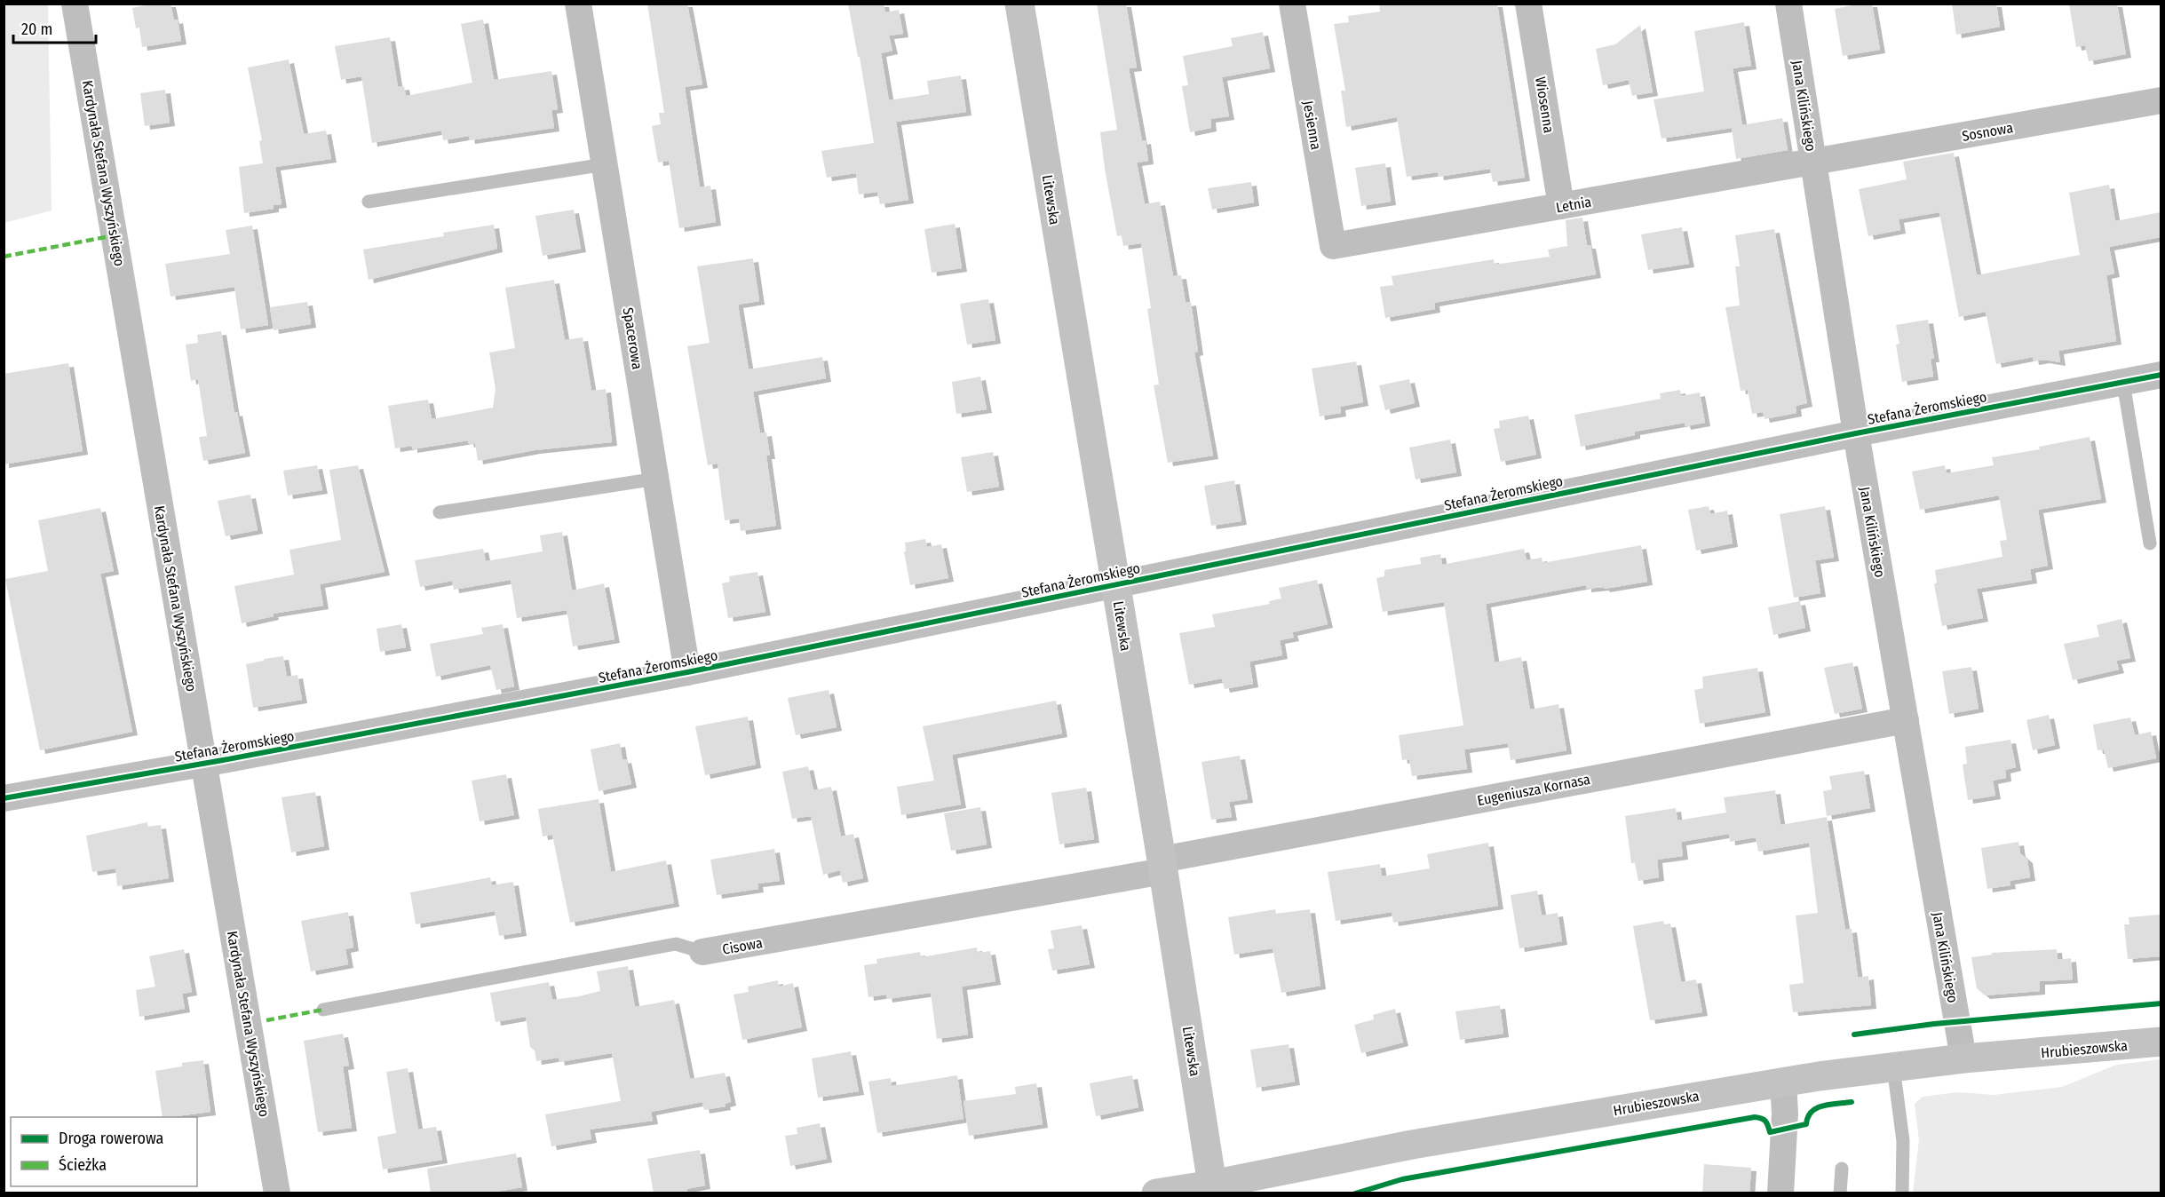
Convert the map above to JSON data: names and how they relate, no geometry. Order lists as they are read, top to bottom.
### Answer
{
  "streets": {
    "main road": ["Litewska", "Hrubieszowska"],
    "street": [
      "Wiosenna",
      "Jana Kilińskiego",
      "Jesienna",
      "Sosnowa",
      "Kardynała Stefana Wyszyńskiego",
      "Letnia",
      "Spacerowa",
      "Stefana Żeromskiego",
      "Eugeniusza Kornasa",
      "Cisowa"
    ]
  },
  "crossings": [
    ["Wiosenna", "Letnia"],
    ["Jana Kilińskiego", "Sosnowa"],
    ["Jana Kilińskiego", "Letnia"],
    ["Jana Kilińskiego", "Stefana Żeromskiego"],
    ["Jana Kilińskiego", "Eugeniusza Kornasa"],
    ["Jana Kilińskiego", "Hrubieszowska"],
    ["Jesienna", "Letnia"],
    ["Sosnowa", "Letnia"],
    ["Kardynała Stefana Wyszyńskiego", "Stefana Żeromskiego"],
    ["Litewska", "Stefana Żeromskiego"],
    ["Litewska", "Eugeniusza Kornasa"],
    ["Litewska", "Cisowa"],
    ["Litewska", "Hrubieszowska"],
    ["Spacerowa", "Stefana Żeromskiego"],
    ["Eugeniusza Kornasa", "Cisowa"]
  ],
  "legend": ["Droga rowerowa", "Ścieżka"],
  "scale_bar": "20 m"
}
